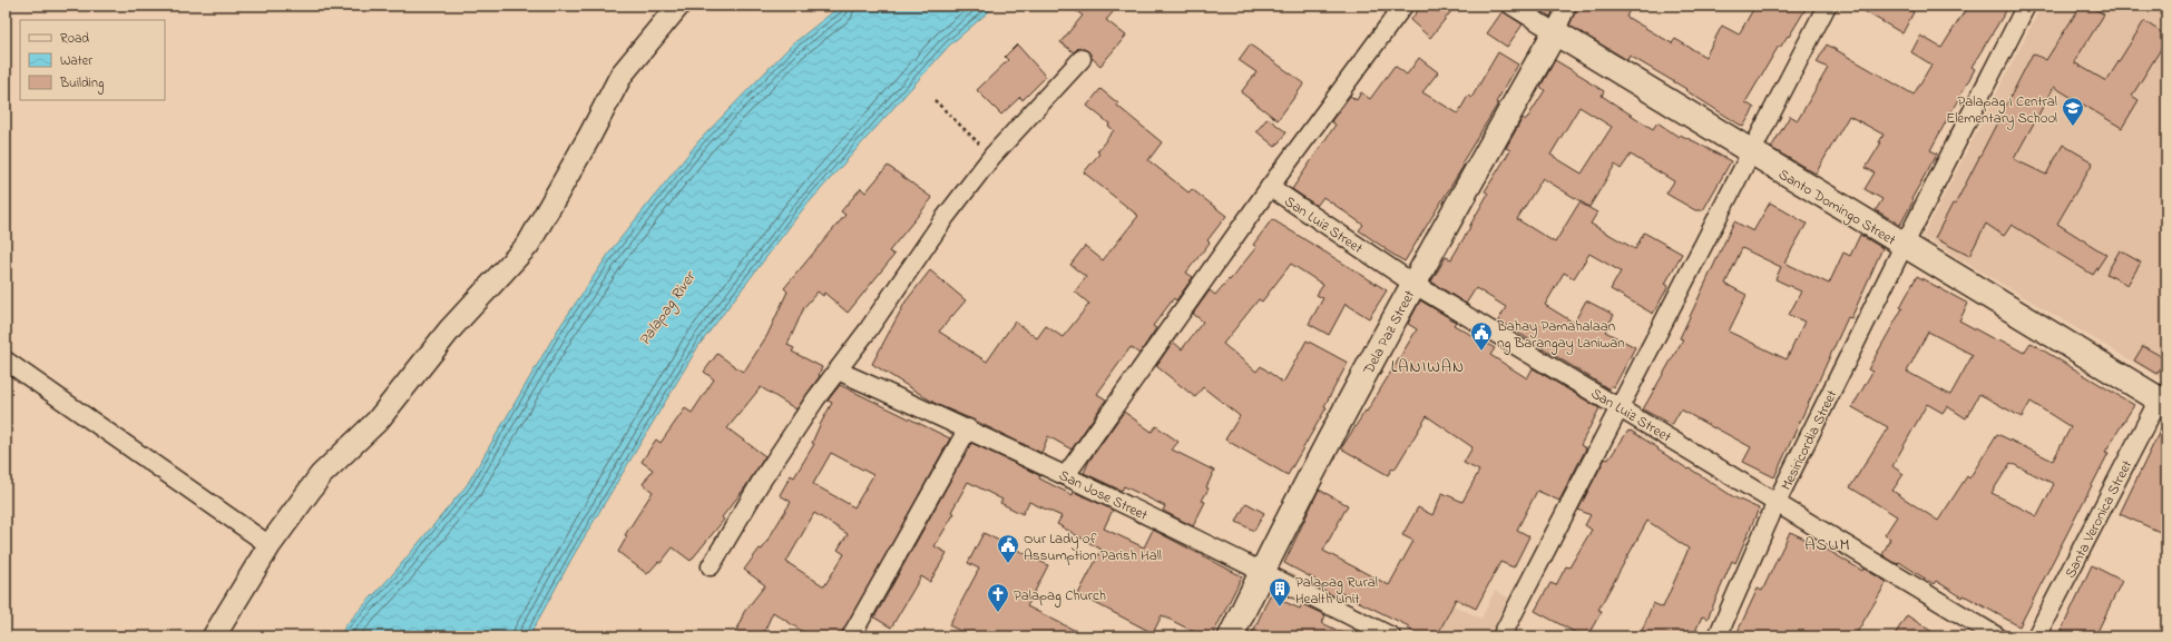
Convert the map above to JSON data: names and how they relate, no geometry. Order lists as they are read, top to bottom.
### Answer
{
  "streets": {
    "main road": ["Santo Domingo Street", "Dela Paz Street"],
    "street": [
      "San Luiz Street",
      "Mesiricordia Street",
      "San Jose Street",
      "Santa Veronica Street"
    ]
  },
  "crossings": [
    ["Santo Domingo Street", "Dela Paz Street"],
    ["Santo Domingo Street", "Mesiricordia Street"],
    ["Santo Domingo Street", "Santa Veronica Street"],
    ["San Luiz Street", "Dela Paz Street"],
    ["San Luiz Street", "Mesiricordia Street"],
    ["Dela Paz Street", "San Jose Street"]
  ],
  "districts": ["LANIWAN", "ASUM"],
  "water": ["Palapag River"],
  "places": {
    "school or university": ["Palapag I Central Elementary School"],
    "public building": ["Bahay Pamahalaan ng Barangay Laniwan", "Our Lady of Assumption Parish Hall"],
    "building": ["Palapag Rural Health Unit"],
    "church": ["Palapag Church"]
  },
  "legend": ["Road", "Water", "Building"]
}
